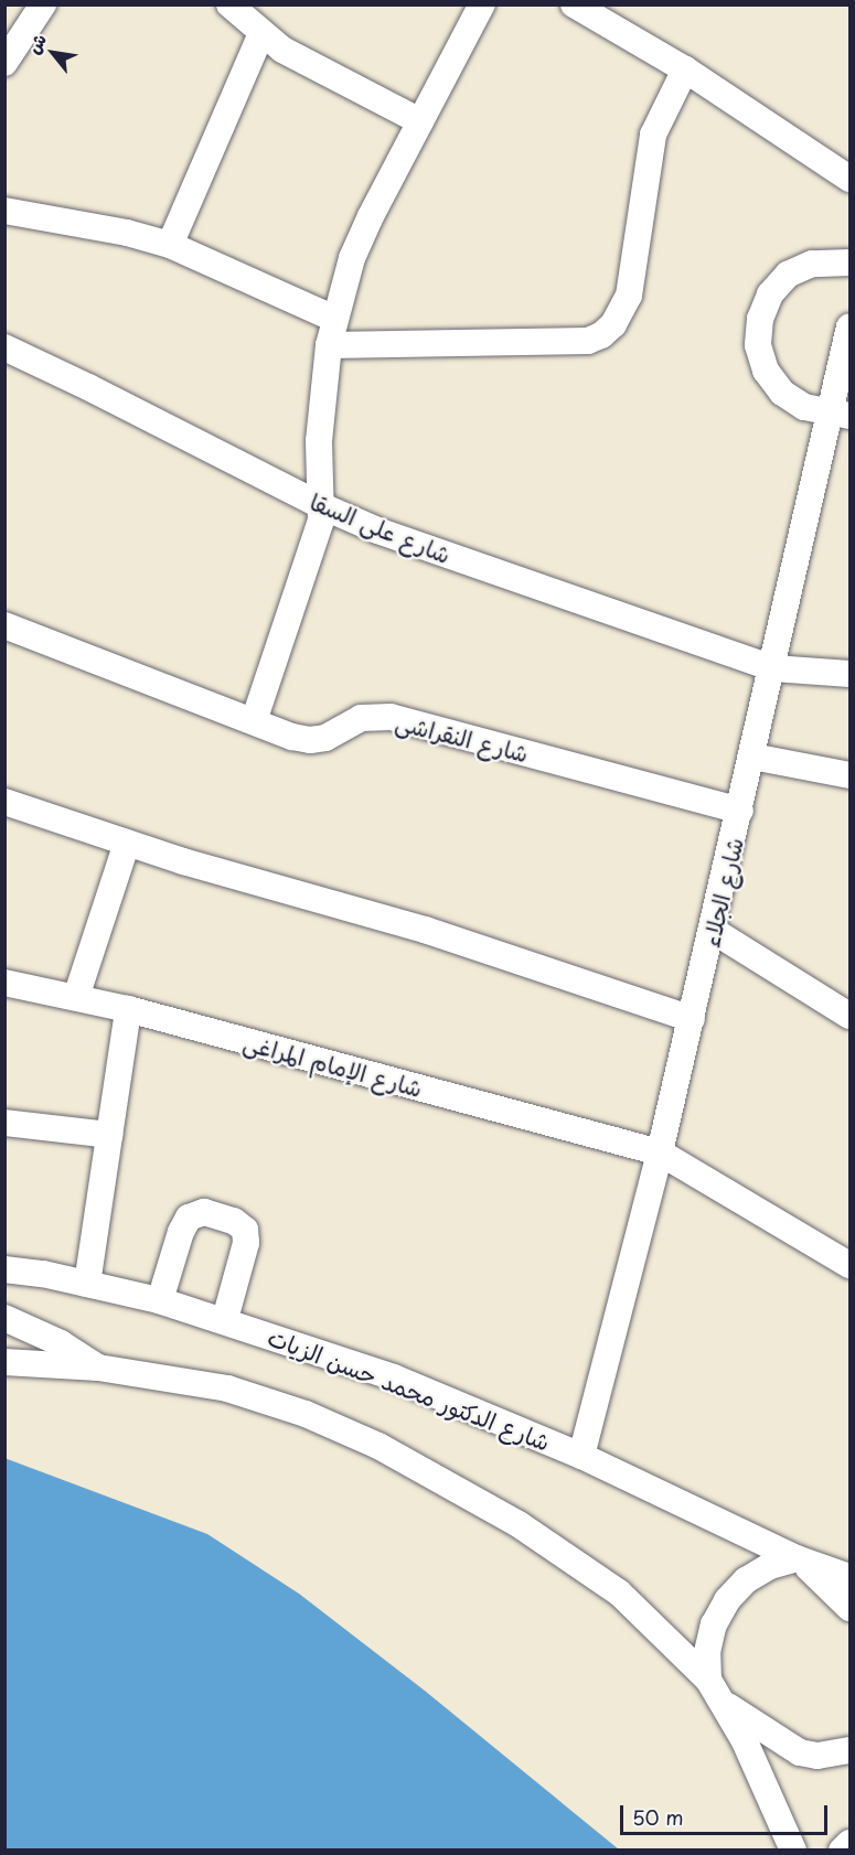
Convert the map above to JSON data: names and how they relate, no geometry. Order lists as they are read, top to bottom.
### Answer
{
  "streets": {
    "street": [
      "شارع على السقا",
      "شارع النقراشى",
      "شارع الجلاء",
      "شارع الإمام المراغى",
      "شارع الدكتور محمد حسن الزيات"
    ]
  },
  "crossings": [
    ["شارع على السقا", "شارع الجلاء"],
    ["شارع النقراشى", "شارع الجلاء"],
    ["شارع الجلاء", "شارع الإمام المراغى"],
    ["شارع الجلاء", "شارع الدكتور محمد حسن الزيات"]
  ],
  "scale_bar": "50 m",
  "north": "top left"
}
